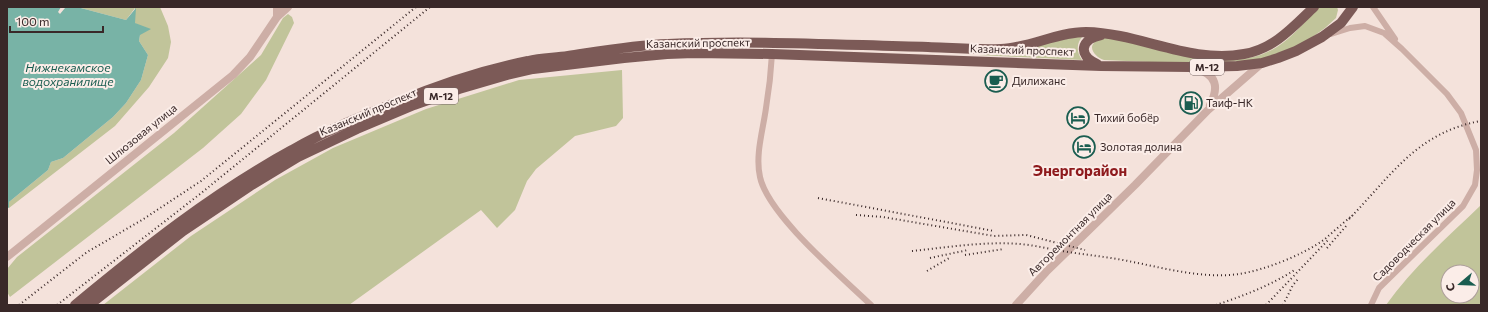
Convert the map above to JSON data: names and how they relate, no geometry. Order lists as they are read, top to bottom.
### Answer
{
  "streets": {
    "main road": ["Казанский проспект", "М-12"],
    "street": ["Шлюзовая улица", "Авторемонтная улица", "Садоводческая улица"]
  },
  "crossings": [
    ["Казанский проспект", "Авторемонтная улица"]
  ],
  "districts": ["Энергорайон"],
  "water": ["Нижнекамское водохранилище"],
  "places": {
    "cafe": ["Дилижанс"],
    "fuel station": ["Таиф-НК"],
    "hotel": ["Тихий бобёр", "Золотая долина"]
  },
  "scale_bar": "100 m",
  "north": "left"
}
